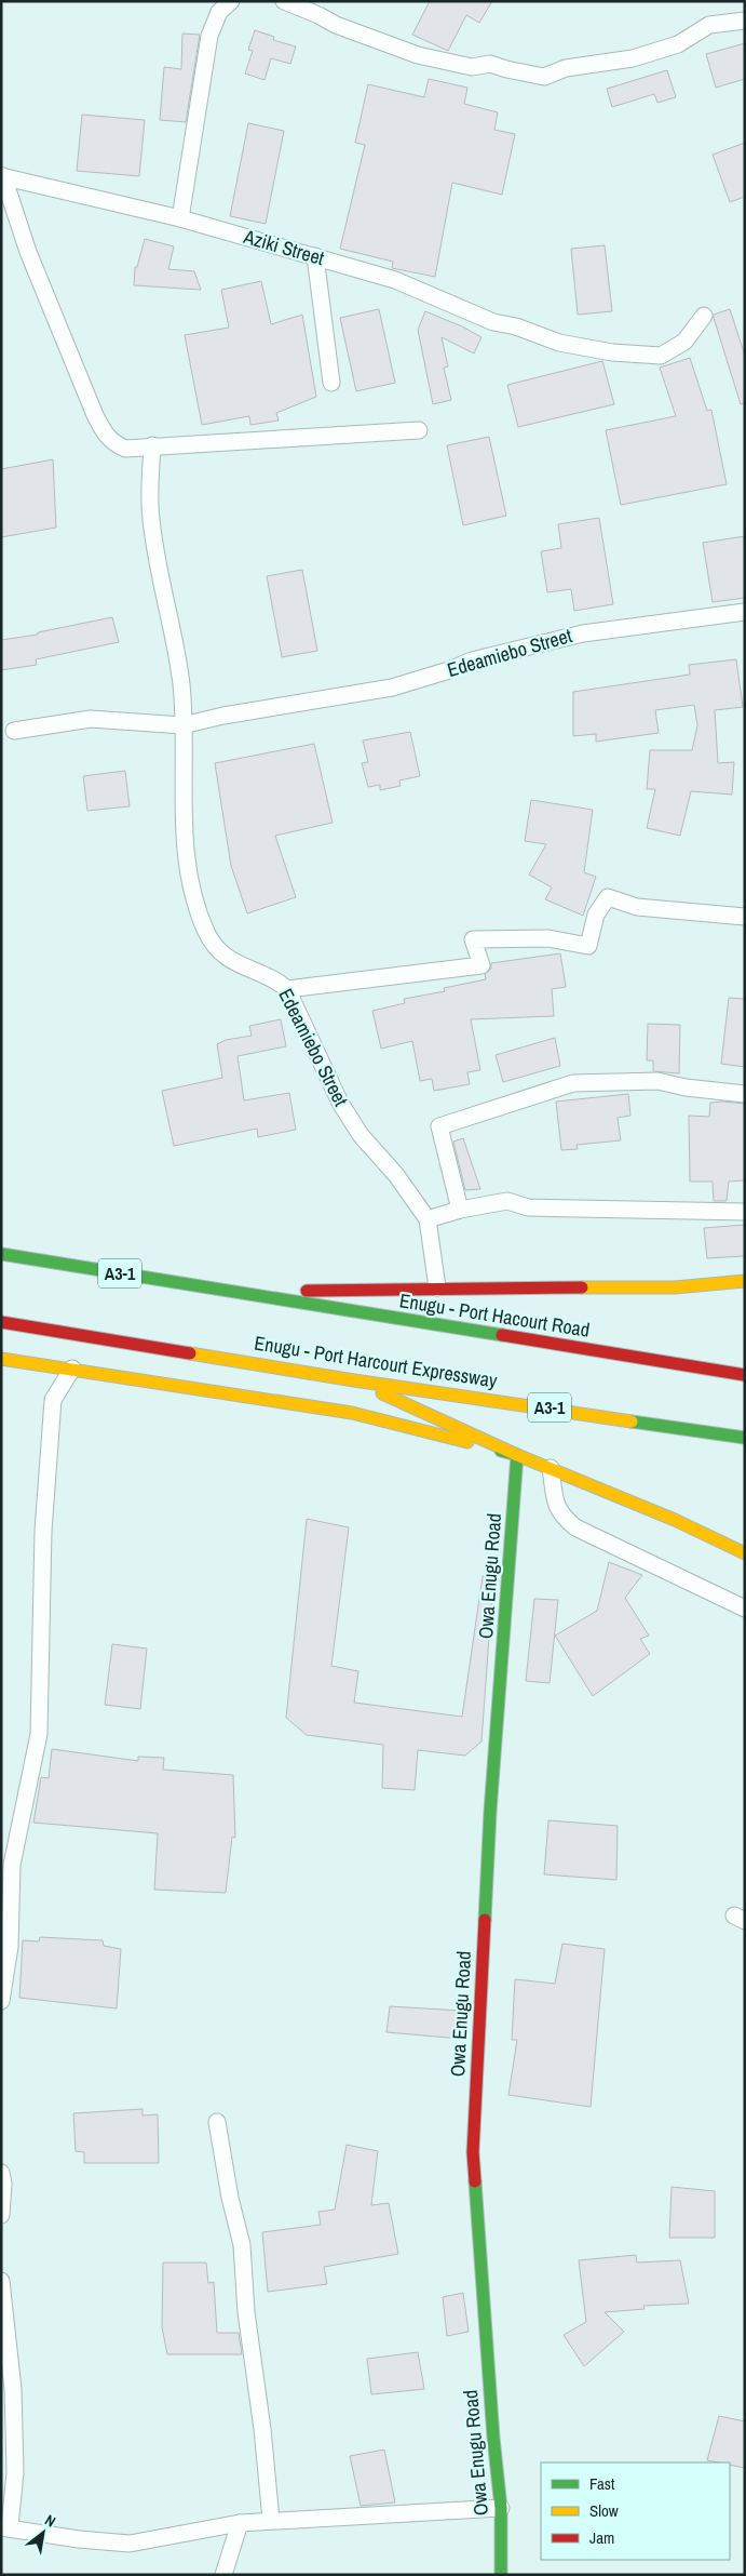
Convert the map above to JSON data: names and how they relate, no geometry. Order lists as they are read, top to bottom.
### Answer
{
  "streets": {
    "main road": [
      "A3-1",
      "Enugu - Port Hacourt Road",
      "Enugu - Port Harcourt Expressway",
      "Owa Enugu Road"
    ],
    "street": ["Aziki Street", "Edeamiebo Street"]
  },
  "crossings": [
    ["A3-1", "Enugu - Port Hacourt Road"]
  ],
  "legend": ["Fast", "Slow", "Jam"],
  "north": "top right"
}
